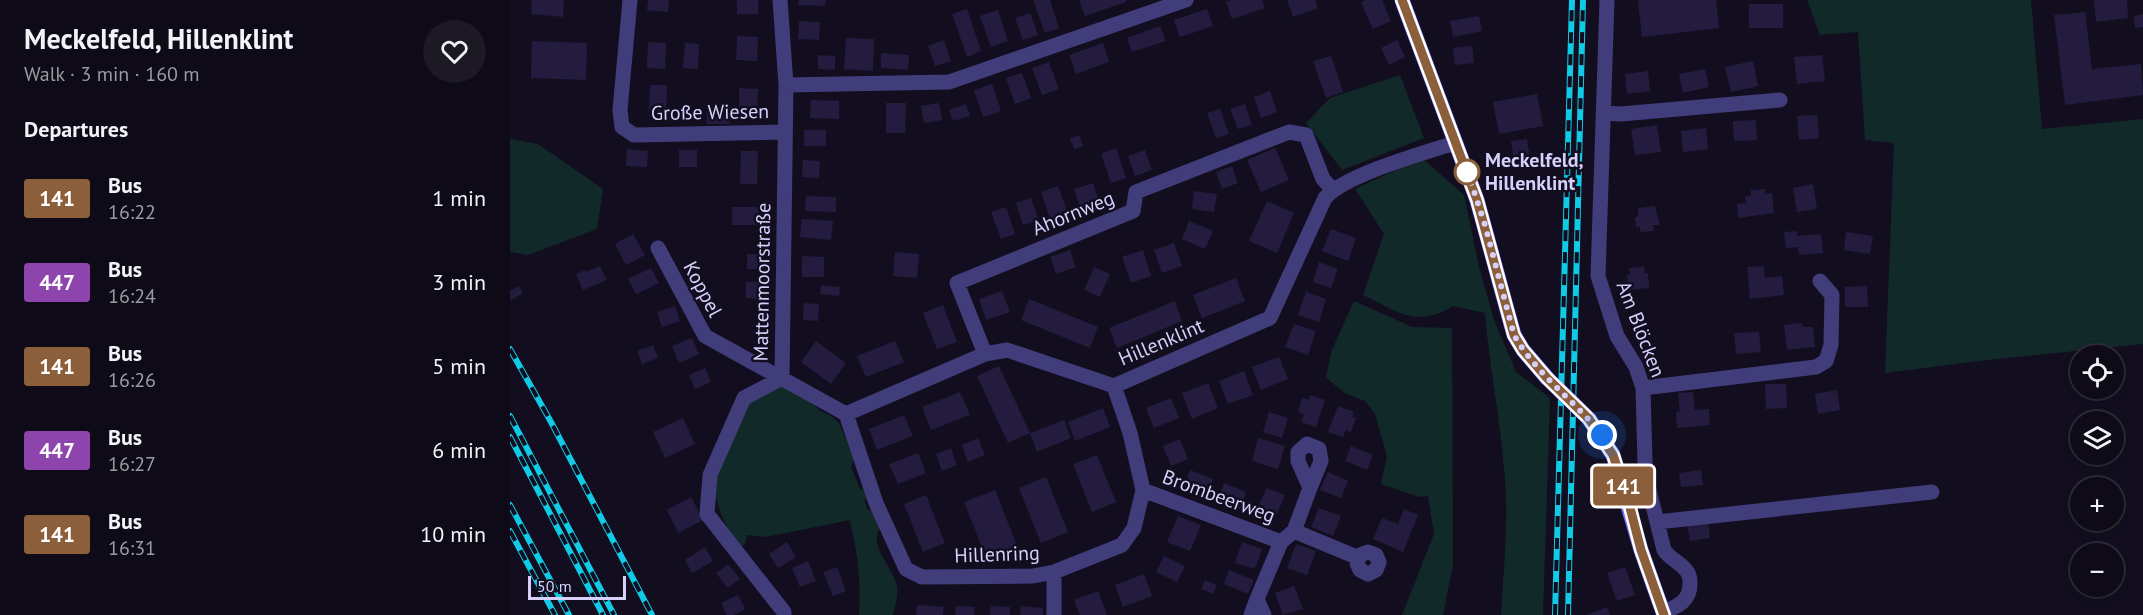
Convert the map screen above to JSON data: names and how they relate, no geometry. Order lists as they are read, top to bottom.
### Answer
{
  "streets": {
    "street": [
      "Große Wiesen",
      "Ahornweg",
      "Mattenmoorstraße",
      "Koppel",
      "Am Blöcken",
      "Hillenklint",
      "Brombeerweg",
      "Hillenring"
    ]
  },
  "crossings": [
    ["Große Wiesen", "Mattenmoorstraße"],
    ["Ahornweg", "Hillenklint"],
    ["Mattenmoorstraße", "Koppel"],
    ["Hillenklint", "Hillenring"],
    ["Brombeerweg", "Hillenring"]
  ],
  "places": ["Meckelfeld, Hillenklint"],
  "lines": ["bus line 141"],
  "scale_bar": "50 m",
  "page": {
    "heading": [
      ["Meckelfeld, Hillenklint", "Walk · 3 min · 160 m"],
      "Departures"
    ],
    "on_map": "141",
    "list": [
      {
        "mark": "141",
        "name": "Bus",
        "note": "16:22",
        "value": "1 min"
      },
      {
        "mark": "447",
        "name": "Bus",
        "note": "16:24",
        "value": "3 min"
      },
      {
        "mark": "141",
        "name": "Bus",
        "note": "16:26",
        "value": "5 min"
      },
      {
        "mark": "447",
        "name": "Bus",
        "note": "16:27",
        "value": "6 min"
      },
      {
        "mark": "141",
        "name": "Bus",
        "note": "16:31",
        "value": "10 min"
      }
    ],
    "map_buttons": ["+", "−"],
    "scale": "50 m"
  }
}
